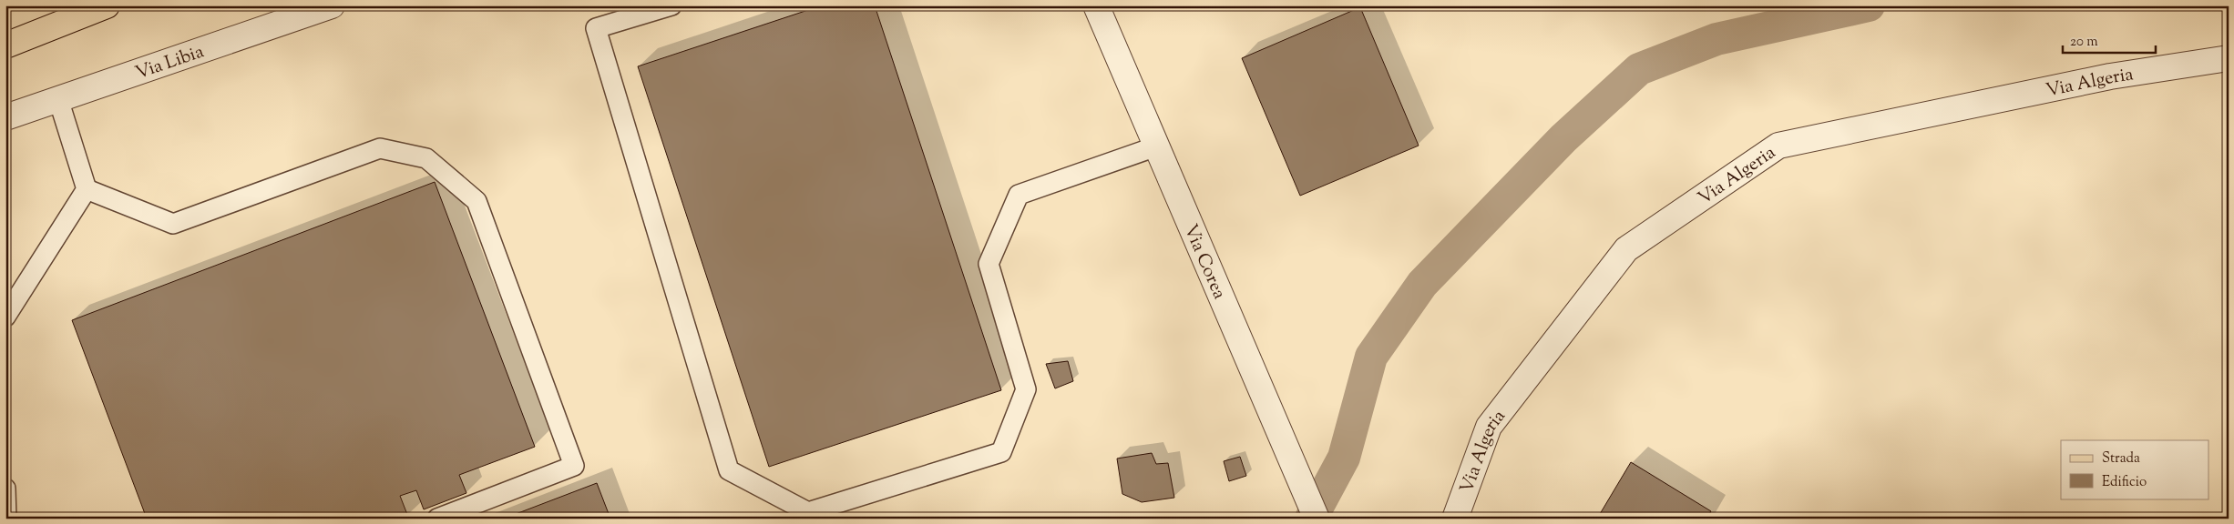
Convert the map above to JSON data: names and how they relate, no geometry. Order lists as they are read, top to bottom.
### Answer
{
  "streets": {
    "street": ["Via Libia", "Via Algeria", "Via Corea"]
  },
  "legend": ["Strada", "Edificio"],
  "scale_bar": "20 m"
}
